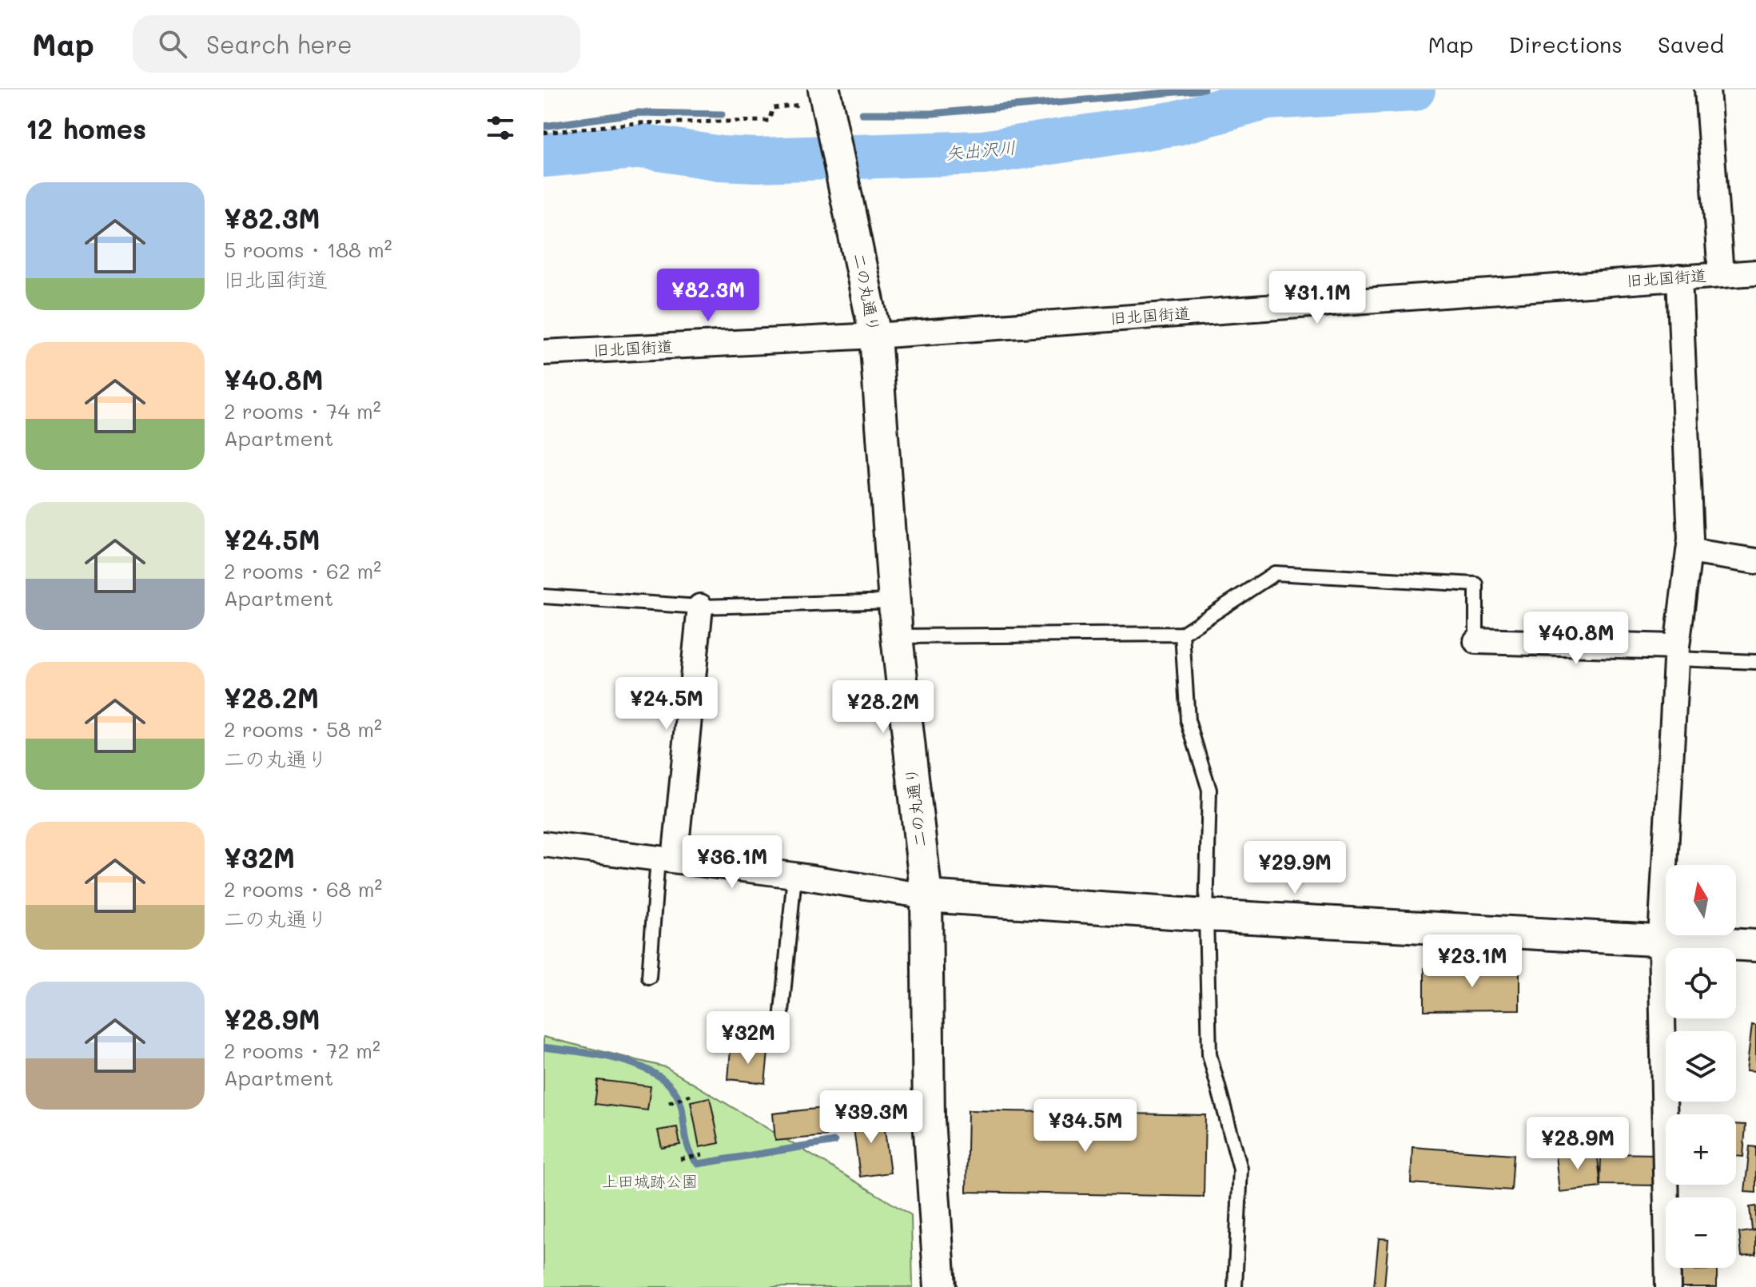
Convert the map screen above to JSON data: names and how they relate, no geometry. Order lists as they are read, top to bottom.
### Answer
{
  "streets": {
    "street": ["旧北国街道", "二の丸通り"]
  },
  "crossings": [
    ["旧北国街道", "二の丸通り"]
  ],
  "water": ["矢出沢川"],
  "parks": ["上田城跡公園"],
  "north": "top",
  "page": {
    "header": "Map",
    "search": "Search here",
    "nav": ["Map", "Directions", "Saved"],
    "heading": "12 homes",
    "list": [
      {
        "name": "¥82.3M",
        "note": "5 rooms · 188 m² · 旧北国街道"
      },
      {
        "name": "¥40.8M",
        "note": "2 rooms · 74 m² · Apartment"
      },
      {
        "name": "¥24.5M",
        "note": "2 rooms · 62 m² · Apartment"
      },
      {
        "name": "¥28.2M",
        "note": "2 rooms · 58 m² · 二の丸通り"
      },
      {
        "name": "¥32M",
        "note": "2 rooms · 68 m² · 二の丸通り"
      },
      {
        "name": "¥28.9M",
        "note": "2 rooms · 72 m² · Apartment"
      }
    ],
    "price": [
      "¥82.3M",
      "¥31.1M",
      "¥40.8M",
      "¥24.5M",
      "¥28.2M",
      "¥36.1M",
      "¥29.9M",
      "¥23.1M",
      "¥32M",
      "¥39.3M",
      "¥34.5M",
      "¥28.9M"
    ],
    "map_buttons": ["+", "−"]
  }
}
